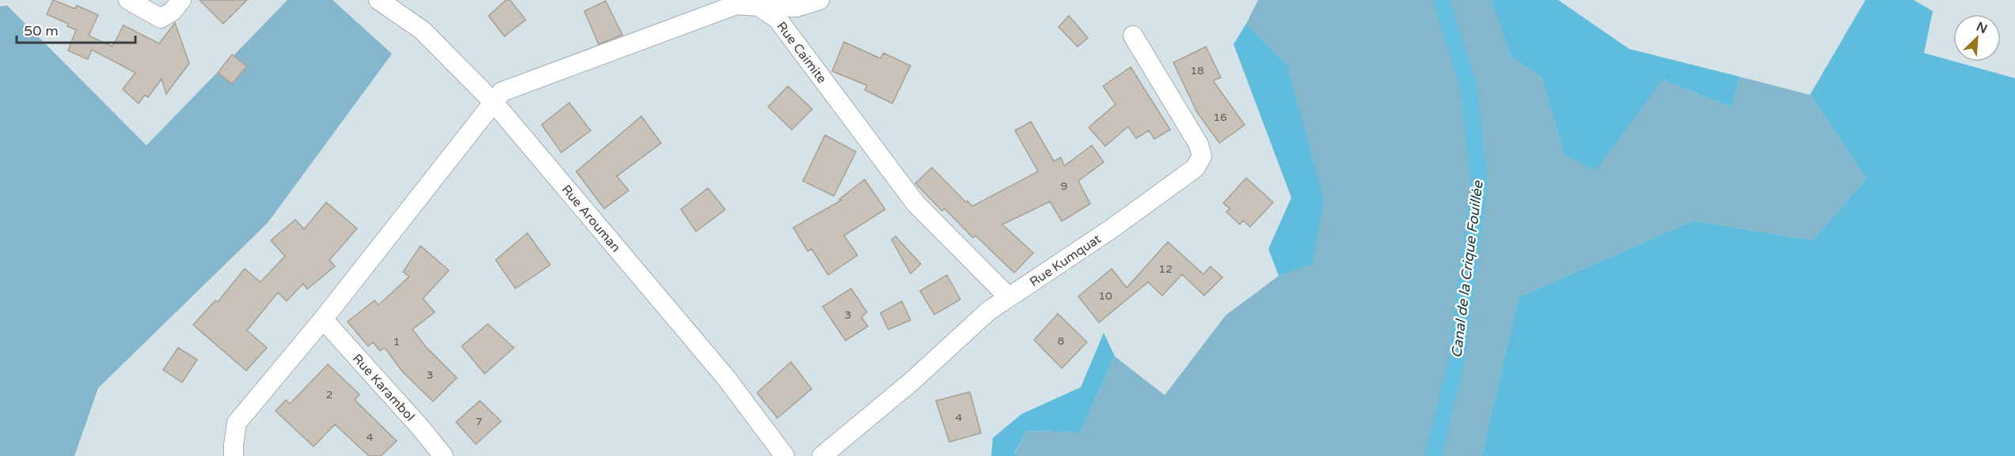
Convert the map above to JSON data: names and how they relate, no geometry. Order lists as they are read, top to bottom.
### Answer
{
  "streets": {
    "street": [
      "Rue Caimite",
      "Rue Arouman",
      "Rue Kumquat",
      "Rue Karambol"
    ]
  },
  "crossings": [
    ["Rue Caimite", "Rue Arouman"],
    ["Rue Caimite", "Rue Kumquat"],
    ["Rue Caimite", "Rue Karambol"]
  ],
  "water": ["Canal de la Crique Fouillée"],
  "house_numbers": [
    "18",
    "16",
    "9",
    "12",
    "10",
    "3",
    "8",
    "1",
    "3",
    "2",
    "4",
    "7",
    "4"
  ],
  "scale_bar": "50 m",
  "north": "top right"
}
